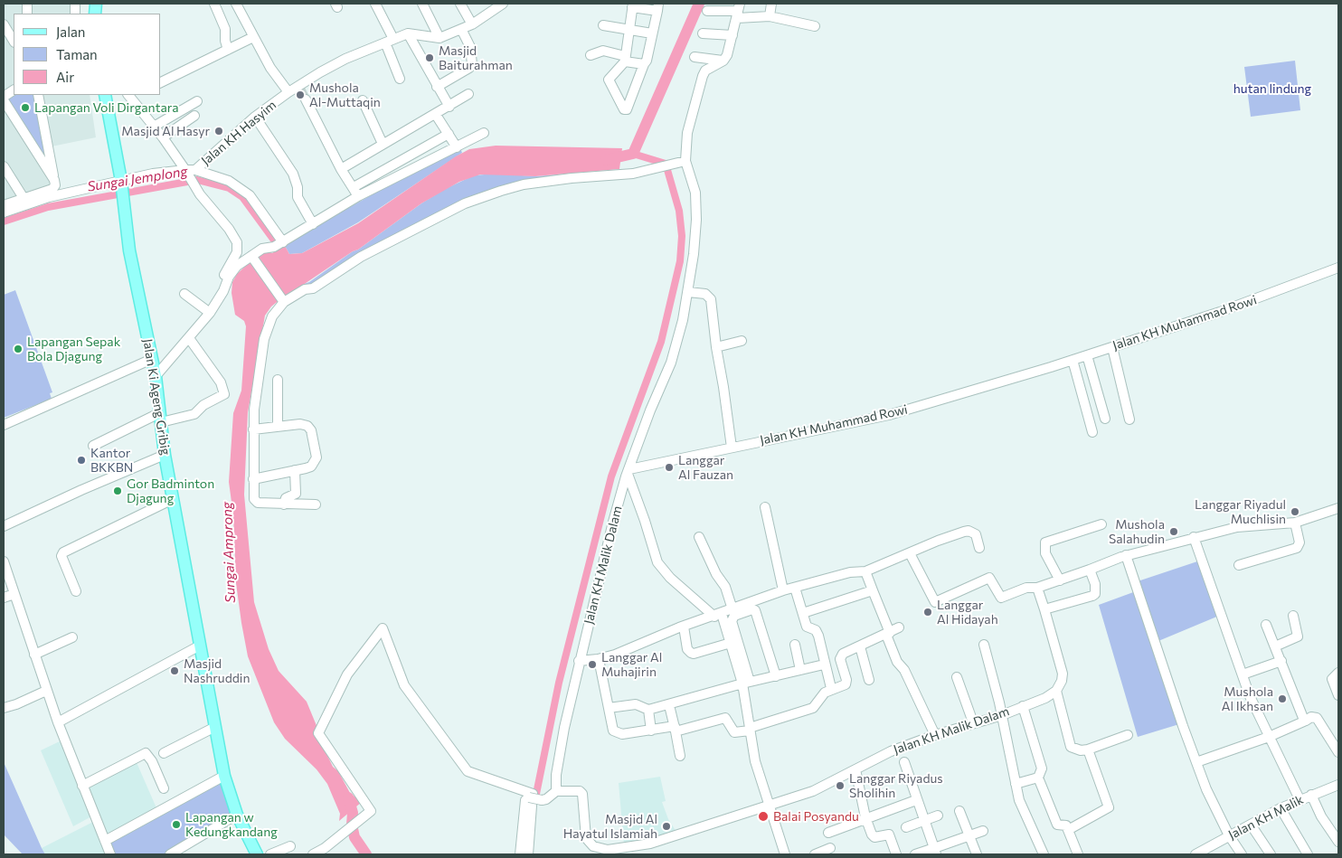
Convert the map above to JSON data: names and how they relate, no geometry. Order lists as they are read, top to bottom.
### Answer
{
  "streets": {
    "main road": ["Jalan Ki Ageng Gribig"],
    "street": [
      "Jalan KH Hasyim",
      "Jalan KH Muhammad Rowi",
      "Jalan KH Malik Dalam",
      "Jalan KH Malik"
    ]
  },
  "crossings": [
    ["Jalan KH Muhammad Rowi", "Jalan KH Malik Dalam"]
  ],
  "water": ["Sungai Jemplong", "Sungai Amprong"],
  "parks": ["hutan lindung"],
  "places": [
    "Masjid Baiturahman",
    "Mushola Al-Muttaqin",
    "Lapangan Voli Dirgantara",
    "Masjid Al Hasyr",
    "Lapangan Sepak Bola Djagung",
    "Kantor BKKBN",
    "Langgar Al Fauzan",
    "Gor Badminton Djagung",
    "Langgar Riyadul Muchlisin",
    "Mushola Salahudin",
    "Langgar Al Hidayah",
    "Langgar Al Muhajirin",
    "Masjid Nashruddin",
    "Mushola Al Ikhsan",
    "Langgar Riyadus Sholihin",
    "Balai Posyandu",
    "Lapangan w Kedungkandang",
    "Masjid Al Hayatul Islamiah"
  ],
  "legend": ["Jalan", "Taman", "Air"]
}
